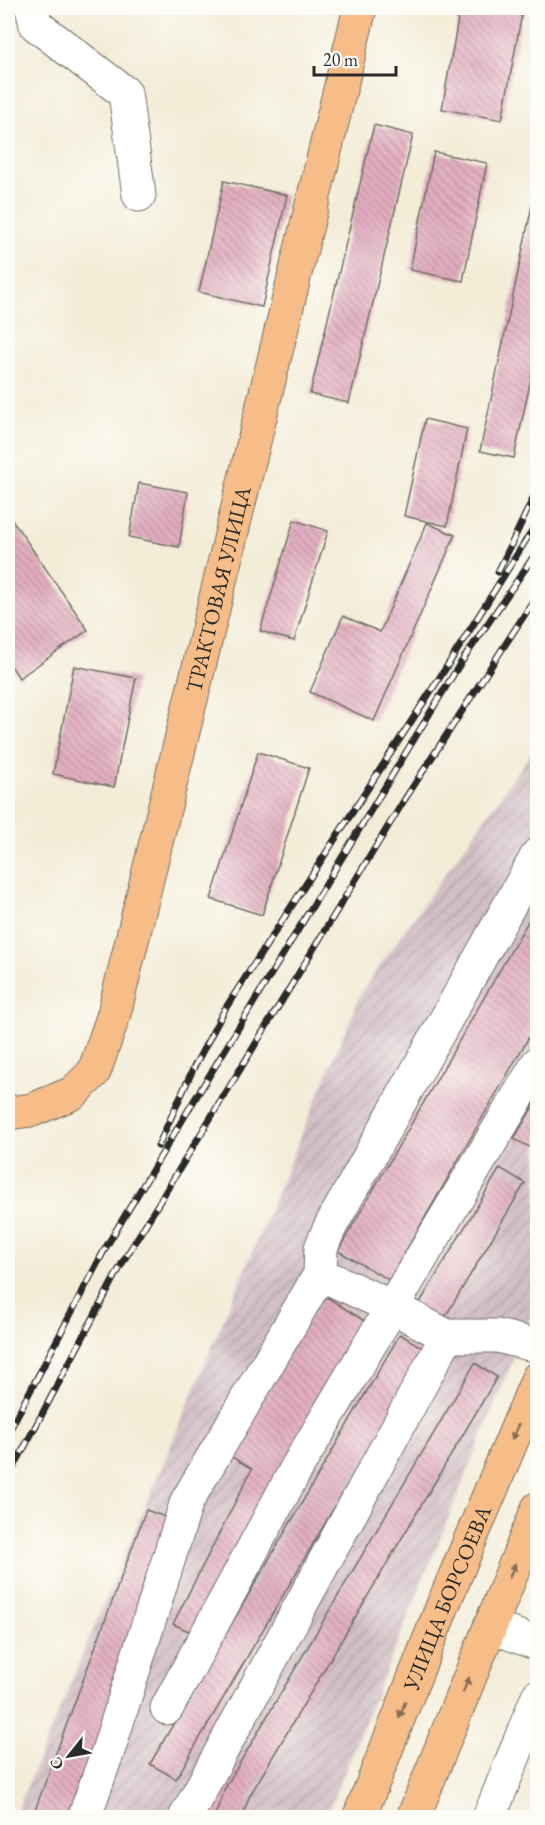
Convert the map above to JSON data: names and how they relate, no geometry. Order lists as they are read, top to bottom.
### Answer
{
  "streets": {
    "main road": ["ТРАКТОВАЯ УЛИЦА", "УЛИЦА БОРСОЕВА"]
  },
  "scale_bar": "20 m",
  "north": "bottom left"
}
